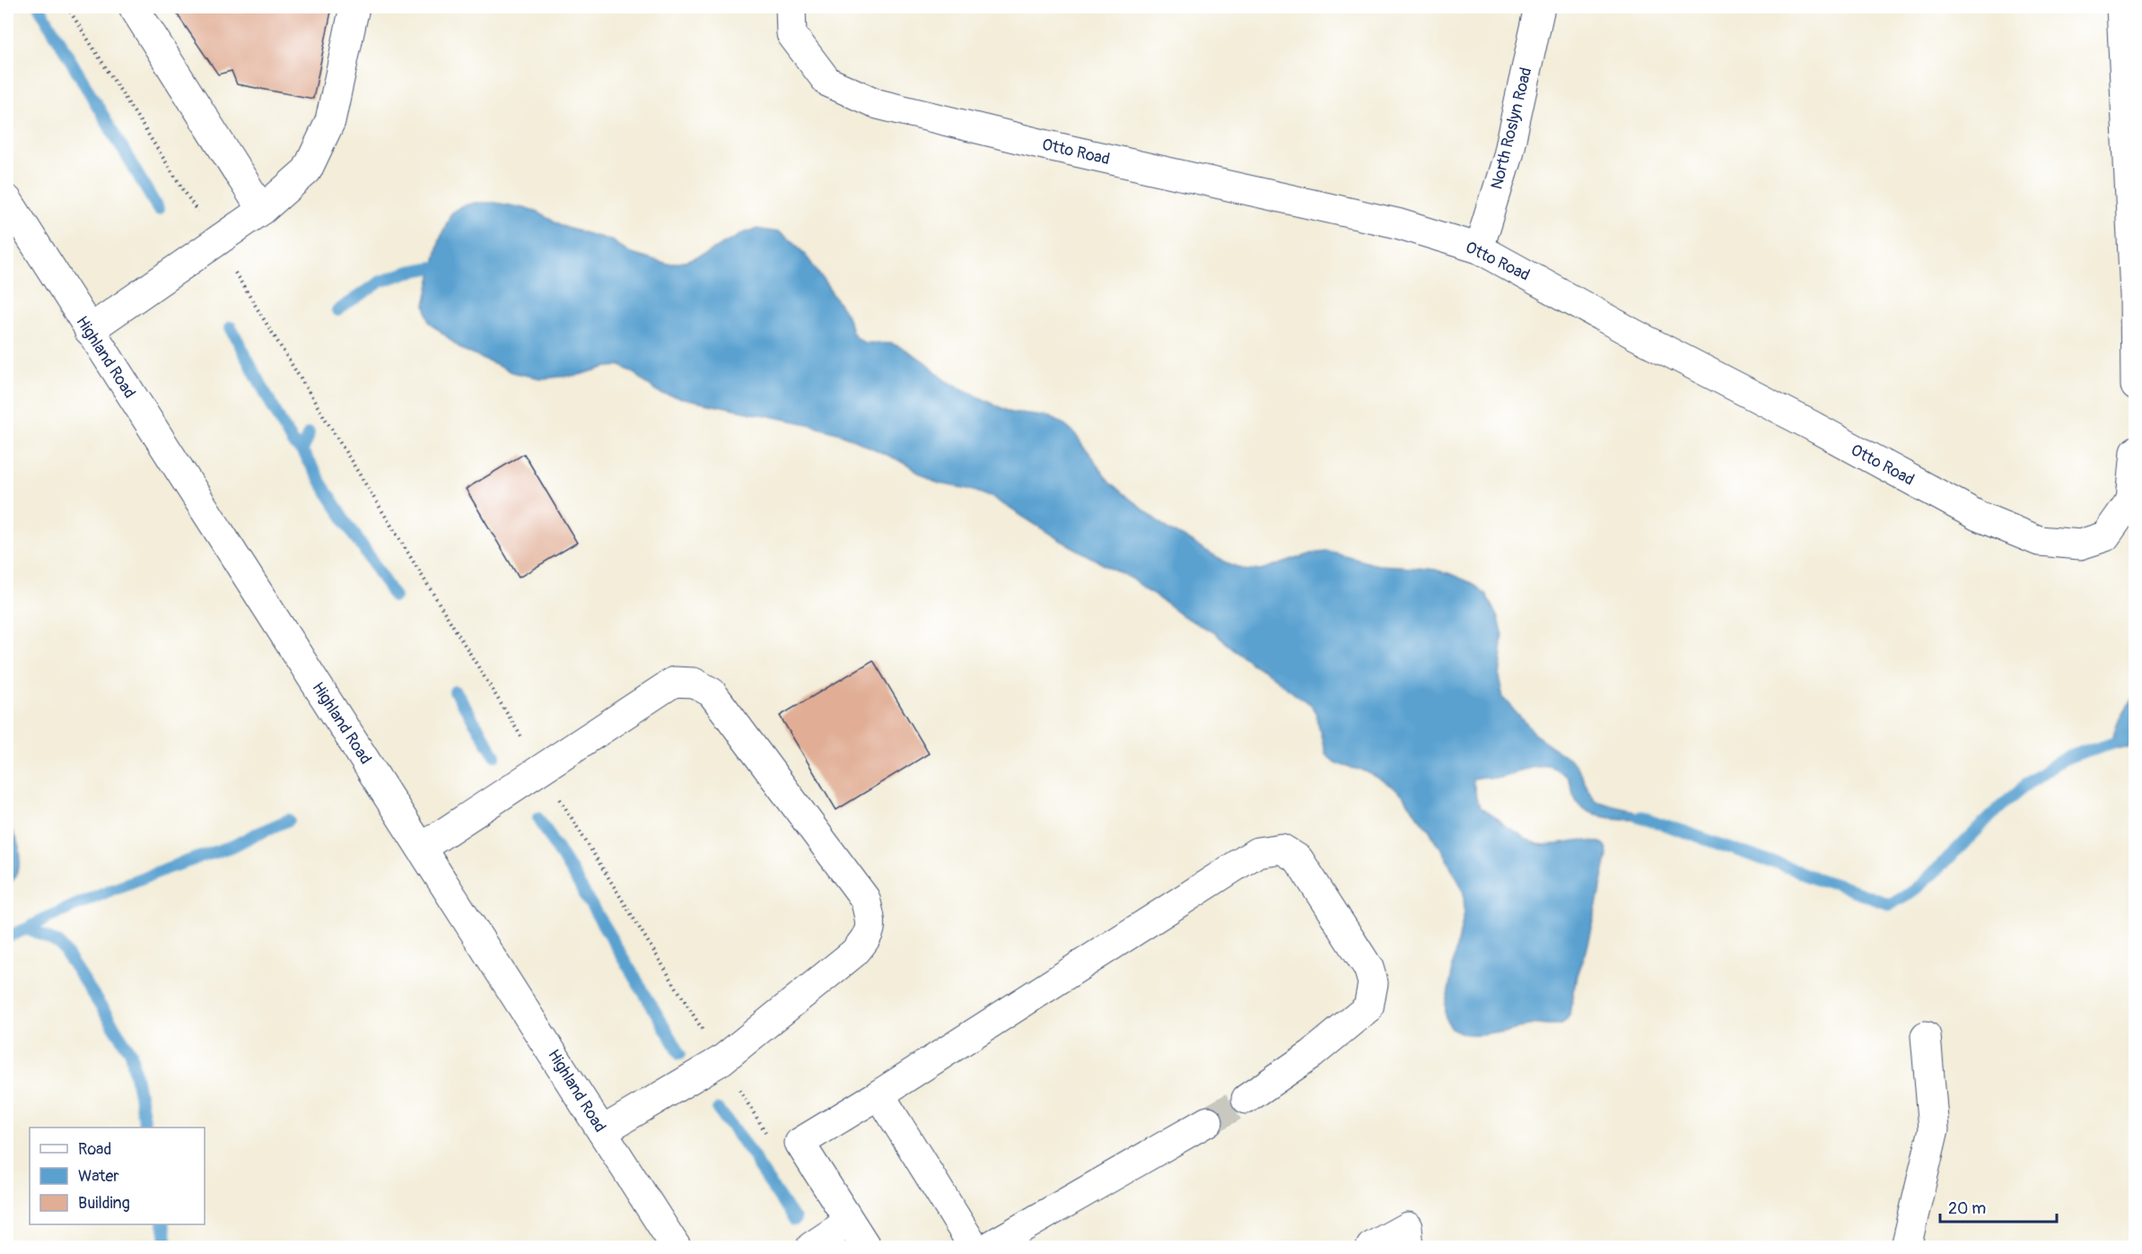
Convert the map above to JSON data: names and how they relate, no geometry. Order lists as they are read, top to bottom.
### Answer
{
  "streets": {
    "main road": ["North Roslyn Road", "Otto Road", "Highland Road"]
  },
  "crossings": [
    ["North Roslyn Road", "Otto Road"]
  ],
  "legend": ["Road", "Water", "Building"],
  "scale_bar": "20 m"
}
